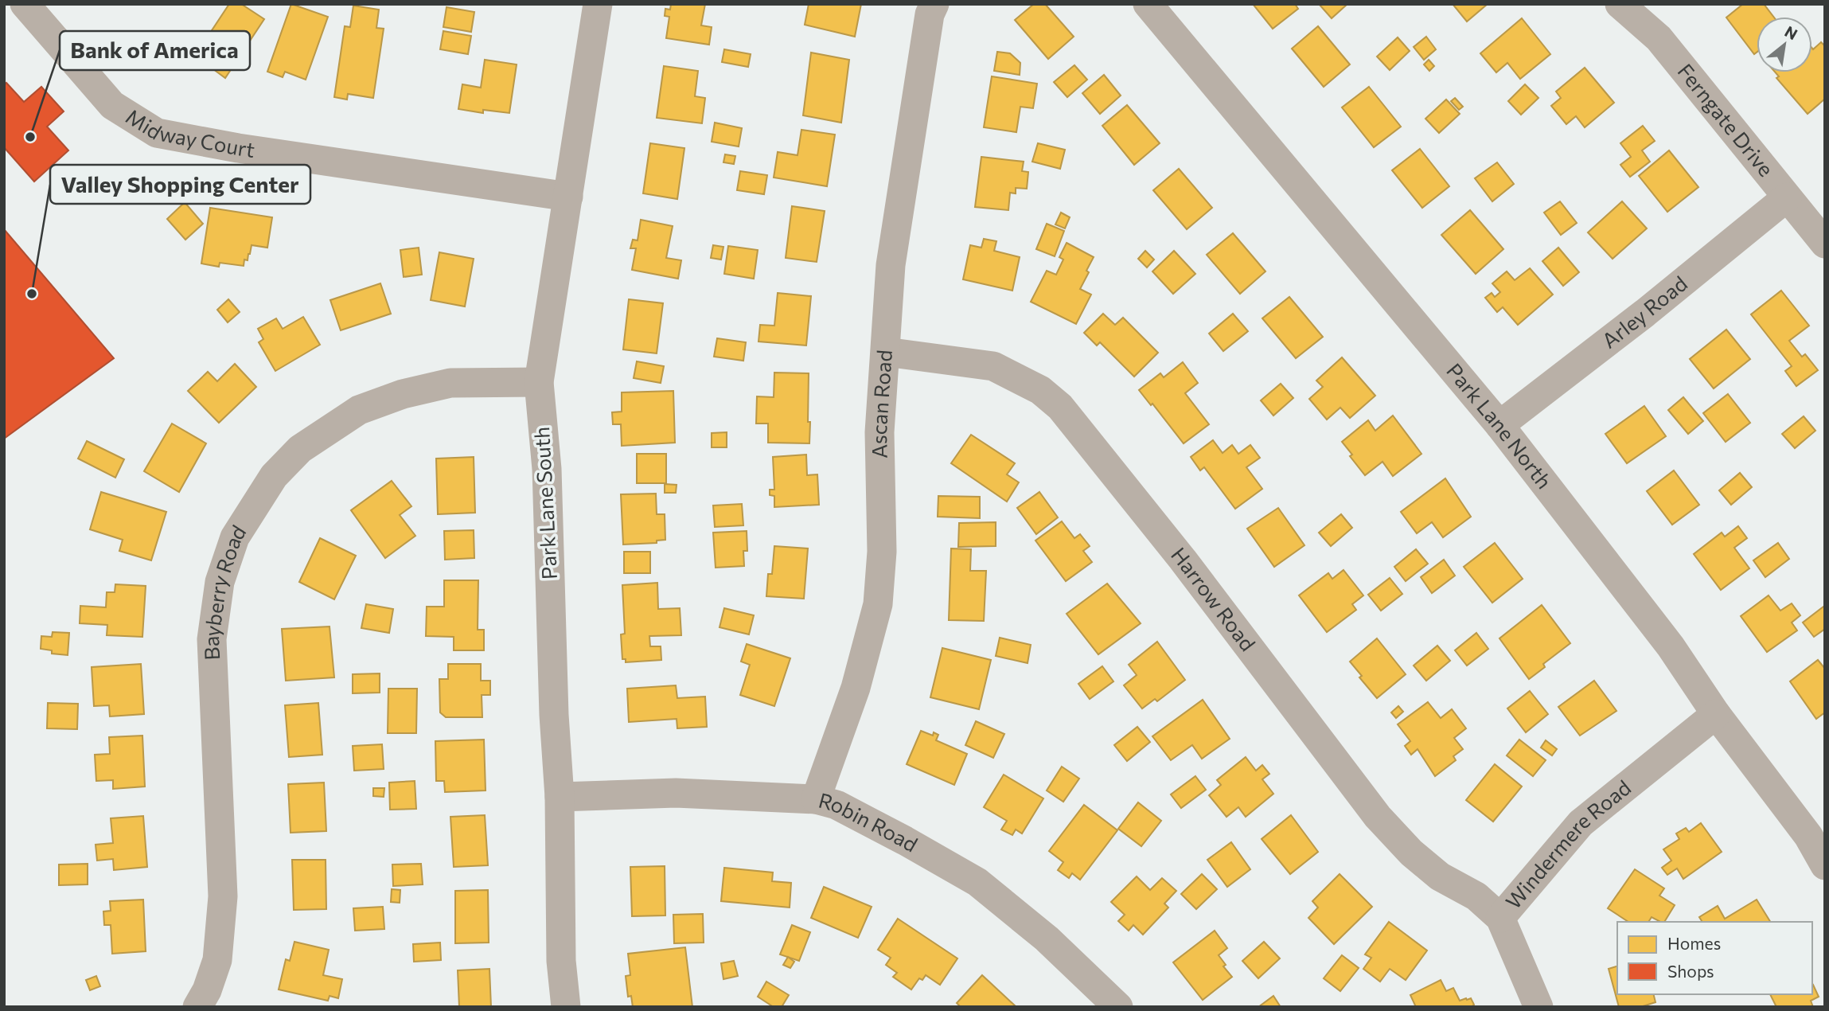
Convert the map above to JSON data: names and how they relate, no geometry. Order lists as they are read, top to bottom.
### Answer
{
  "streets": {
    "street": [
      "Ferngate Drive",
      "Midway Court",
      "Arley Road",
      "Ascan Road",
      "Park Lane North",
      "Park Lane South",
      "Bayberry Road",
      "Harrow Road",
      "Robin Road",
      "Windermere Road"
    ]
  },
  "crossings": [
    ["Ferngate Drive", "Arley Road"],
    ["Midway Court", "Park Lane South"],
    ["Arley Road", "Park Lane North"],
    ["Ascan Road", "Harrow Road"],
    ["Ascan Road", "Robin Road"],
    ["Park Lane North", "Windermere Road"],
    ["Park Lane South", "Bayberry Road"],
    ["Park Lane South", "Robin Road"],
    ["Harrow Road", "Windermere Road"]
  ],
  "places": ["Bank of America", "Valley Shopping Center"],
  "legend": ["Homes", "Shops"],
  "north": "top right"
}
